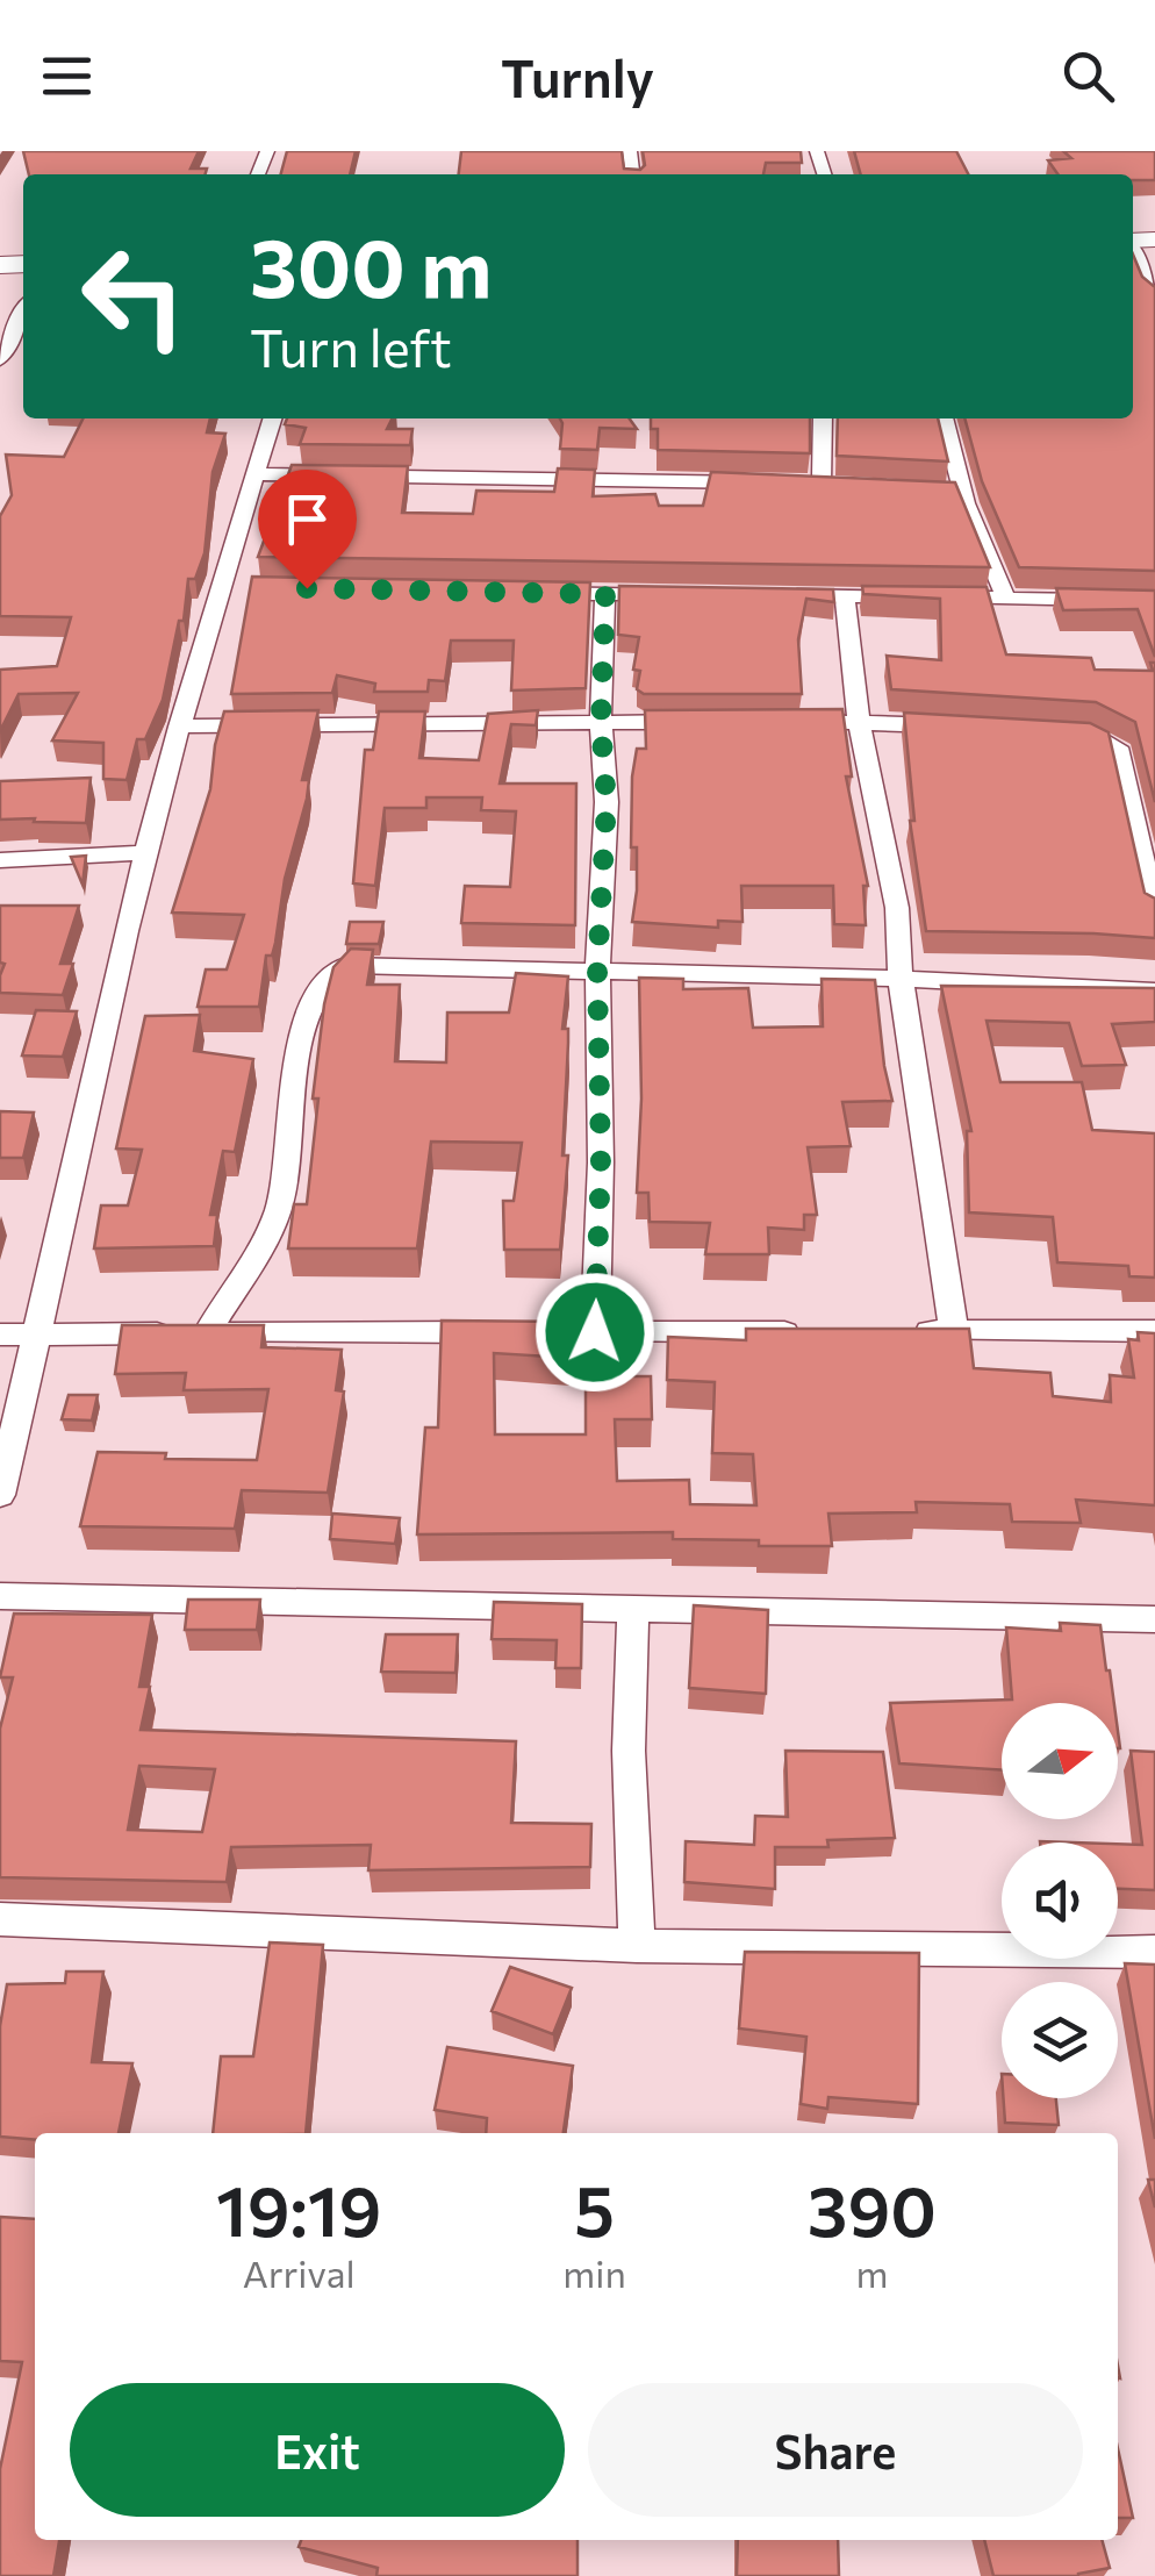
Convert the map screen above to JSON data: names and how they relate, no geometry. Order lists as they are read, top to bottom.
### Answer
{
  "north": "right",
  "page": {
    "header": "Turnly",
    "turn": ["300 m", "Turn left"],
    "eta": [
      "19:19",
      "Arrival",
      "5",
      "min",
      "390",
      "m"
    ],
    "buttons": ["Exit", "Share"]
  }
}
